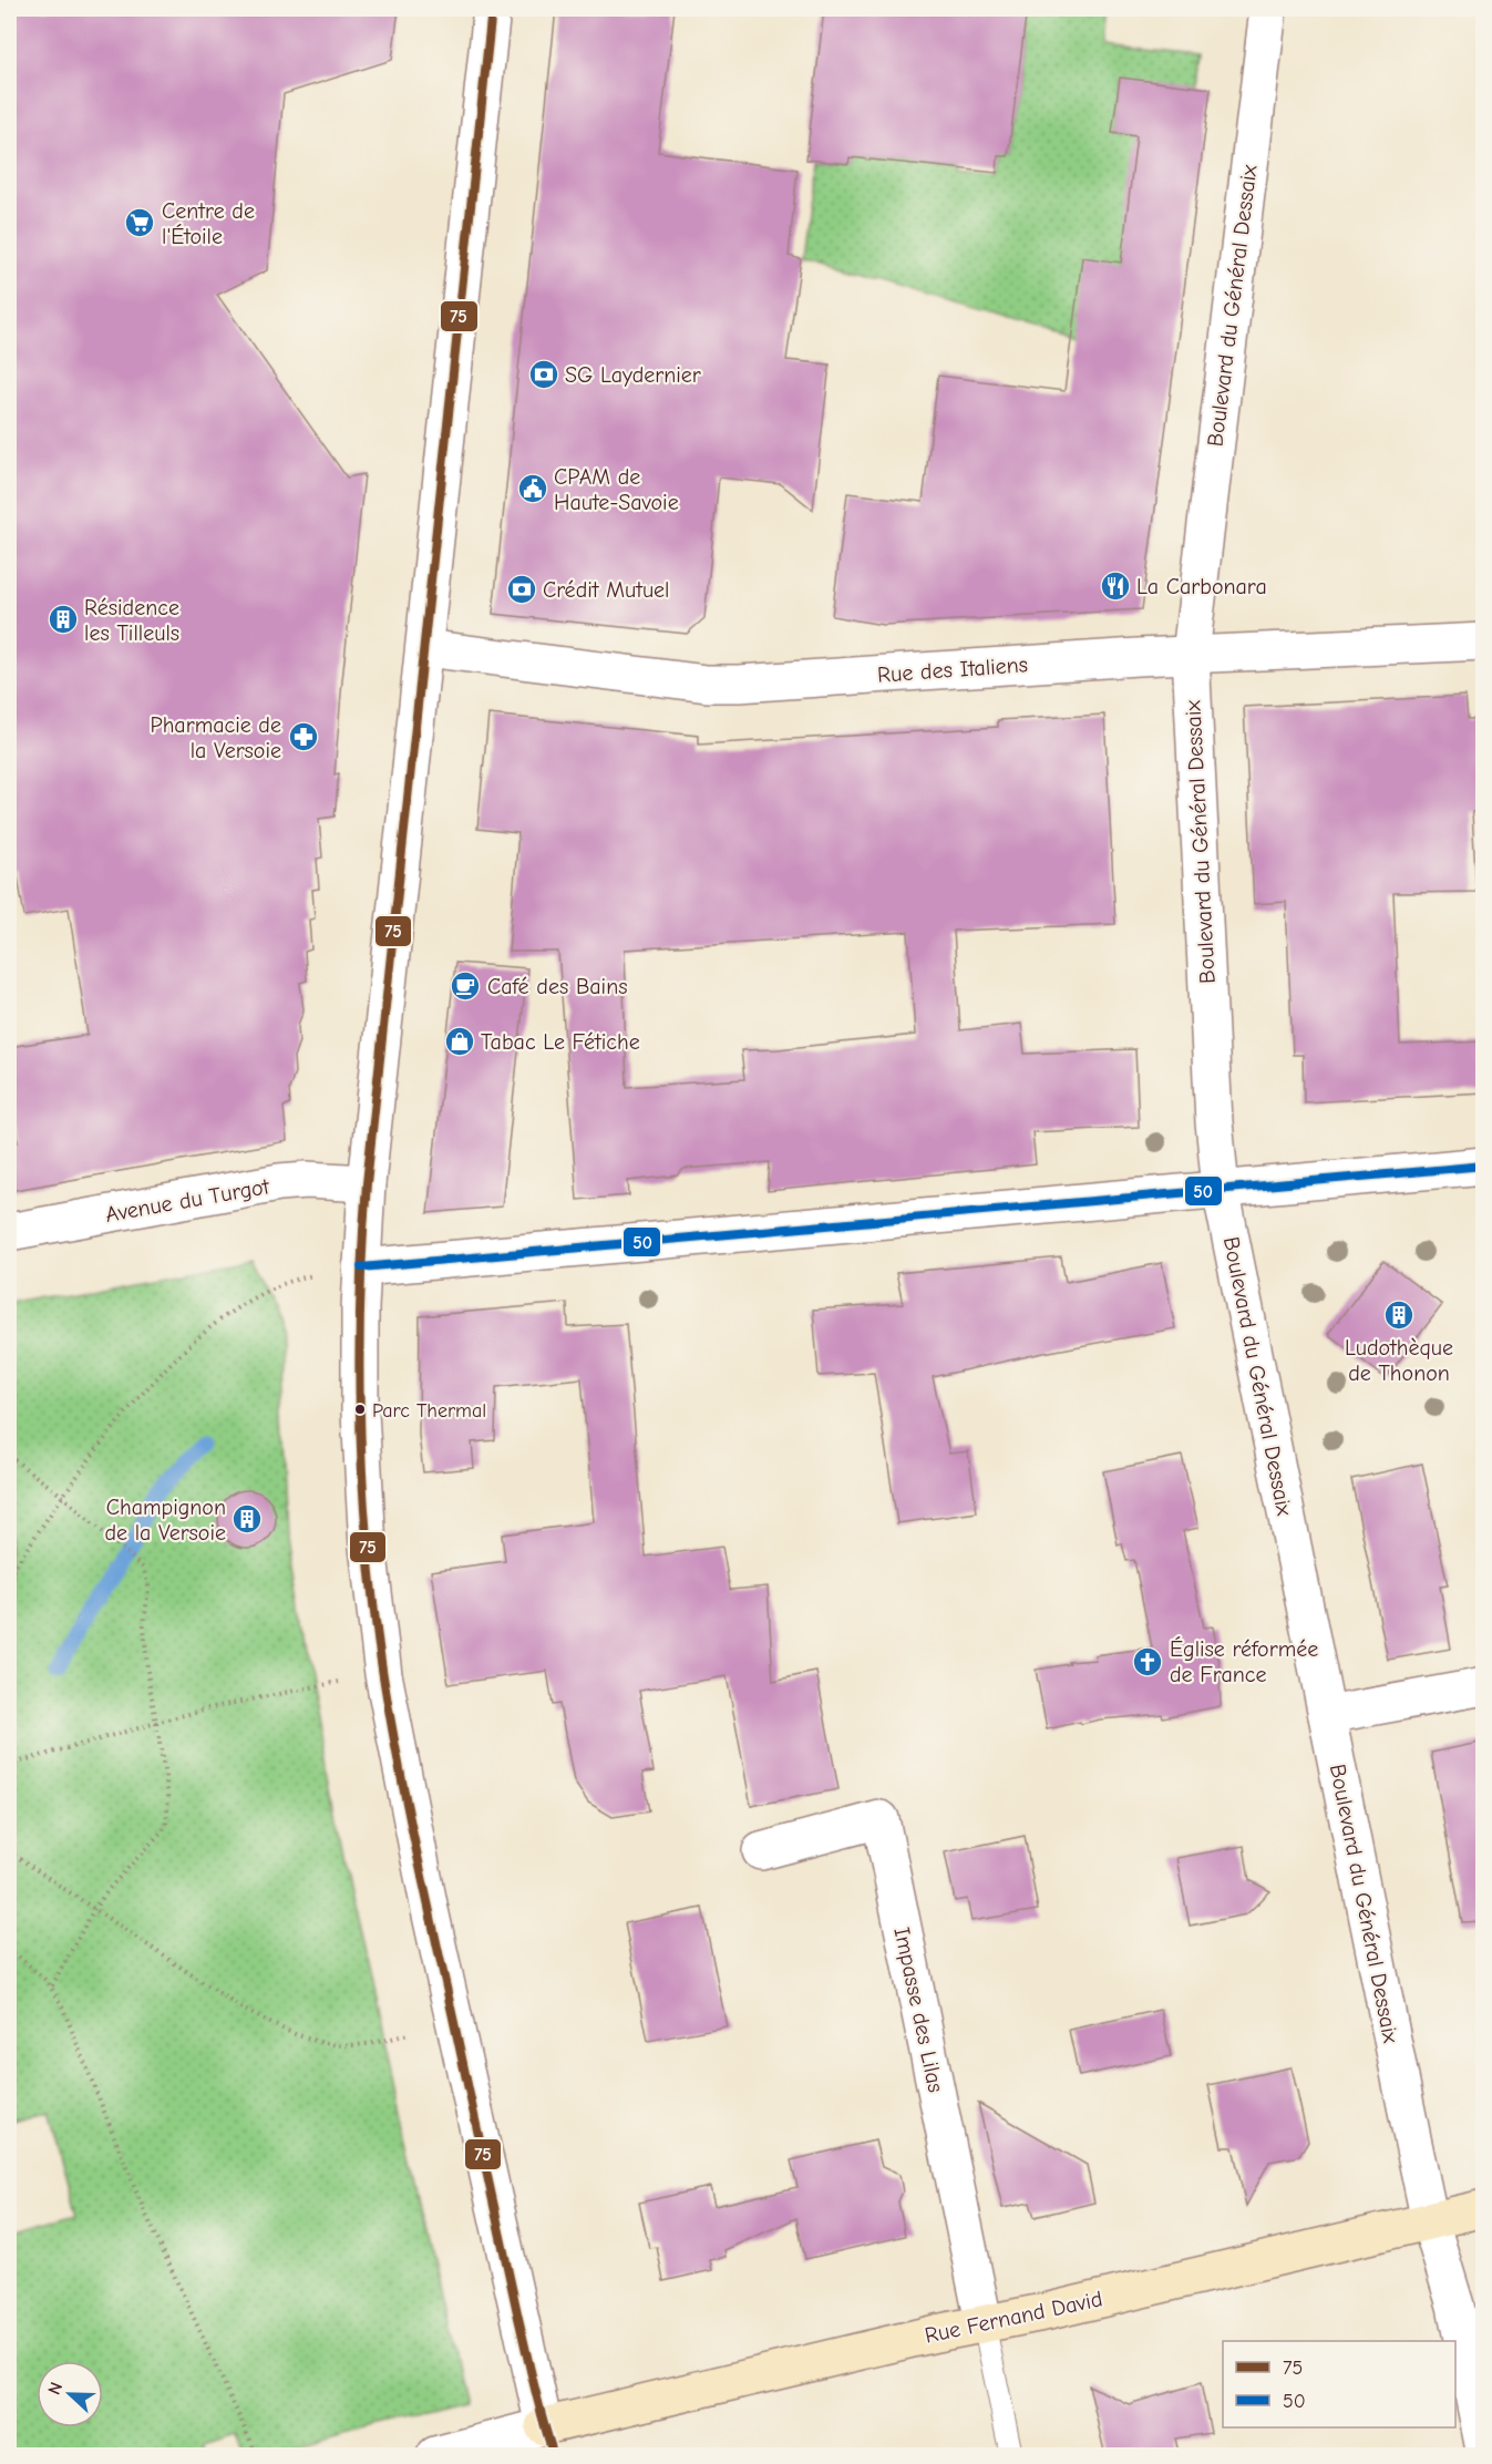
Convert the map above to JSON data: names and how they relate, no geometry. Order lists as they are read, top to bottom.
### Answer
{
  "streets": {
    "main road": ["Rue Fernand David"],
    "street": [
      "Boulevard du Général Dessaix",
      "Rue des Italiens",
      "Avenue du Turgot",
      "Impasse des Lilas"
    ]
  },
  "crossings": [
    ["Boulevard du Général Dessaix", "Rue des Italiens"],
    ["Boulevard du Général Dessaix", "Rue Fernand David"],
    ["Impasse des Lilas", "Rue Fernand David"]
  ],
  "places": {
    "supermarket": ["Centre de l'Étoile"],
    "bank": ["SG Laydernier", "Crédit Mutuel"],
    "public building": ["CPAM de Haute-Savoie"],
    "restaurant": ["La Carbonara"],
    "building": ["Résidence les Tilleuls", "Ludothèque de Thonon", "Champignon de la Versoie"],
    "pharmacy": ["Pharmacie de la Versoie"],
    "cafe": ["Café des Bains"],
    "shop": ["Tabac Le Fétiche"],
    "other": ["Parc Thermal"],
    "church": ["Église réformée de France"]
  },
  "lines": ["transit line 75", "transit line 50"],
  "legend": ["75", "50"],
  "north": "left"
}
